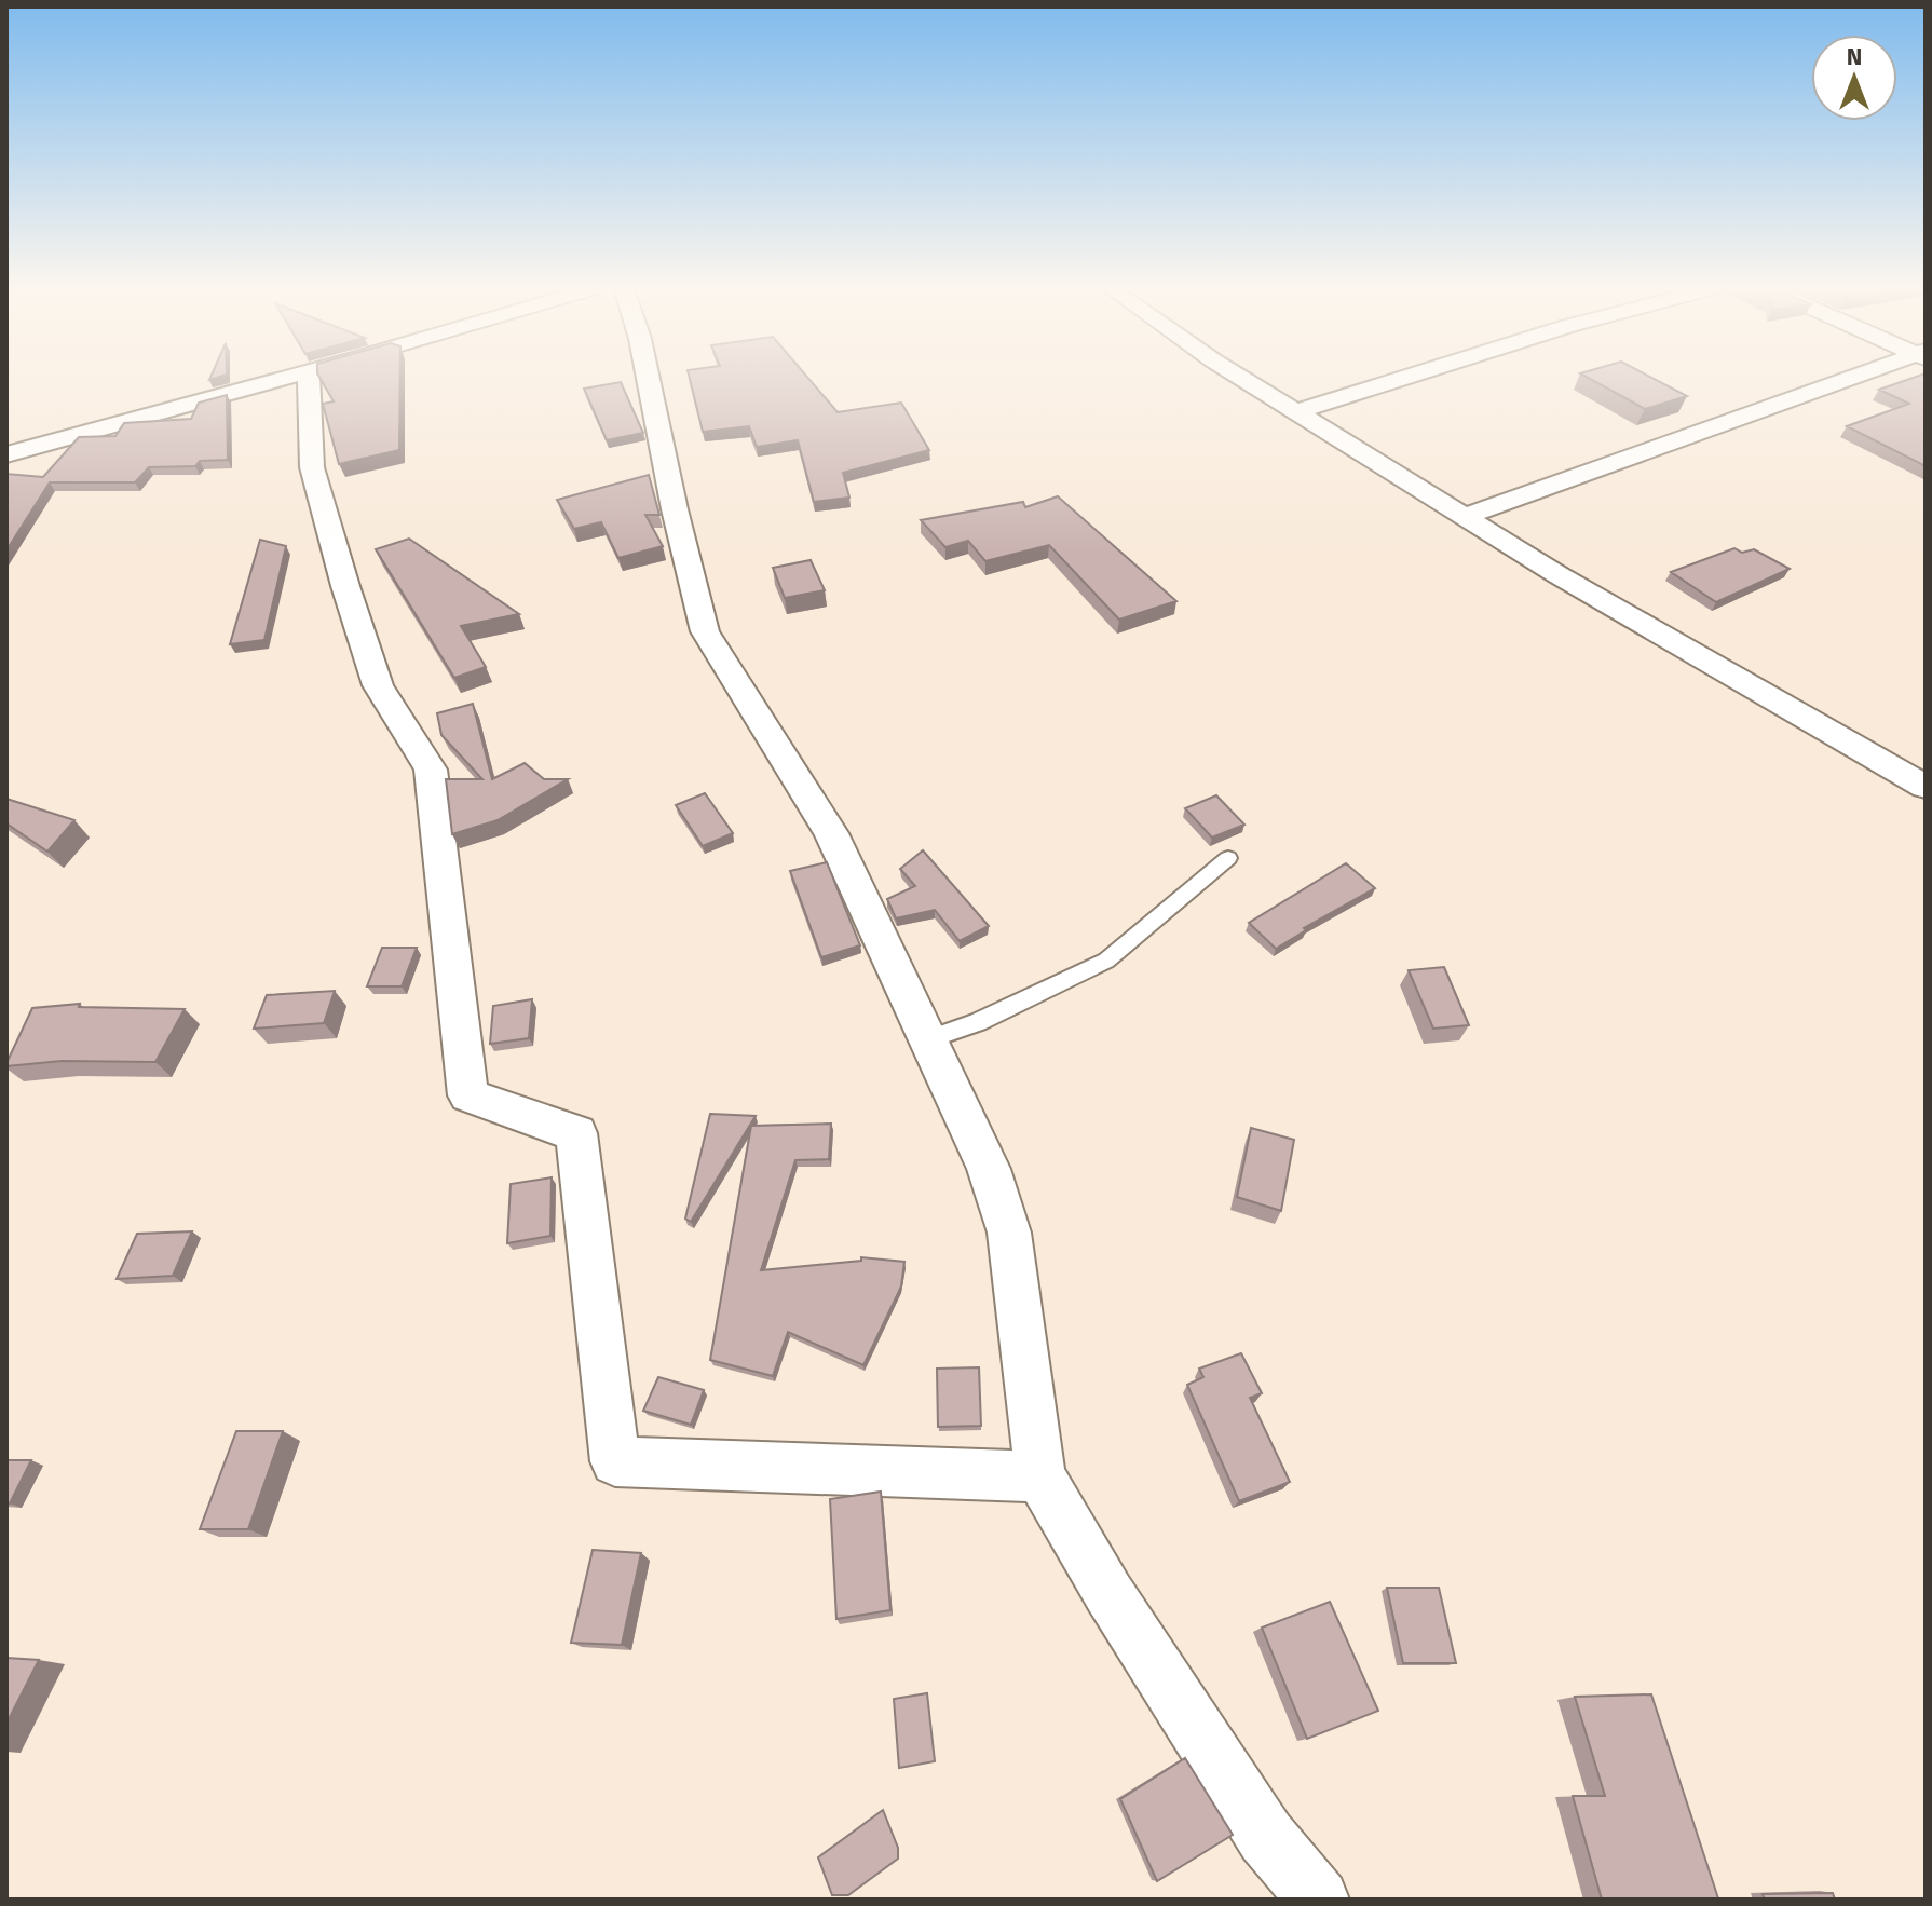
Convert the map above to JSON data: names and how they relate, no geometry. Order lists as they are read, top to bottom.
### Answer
{
  "north": "top"
}
